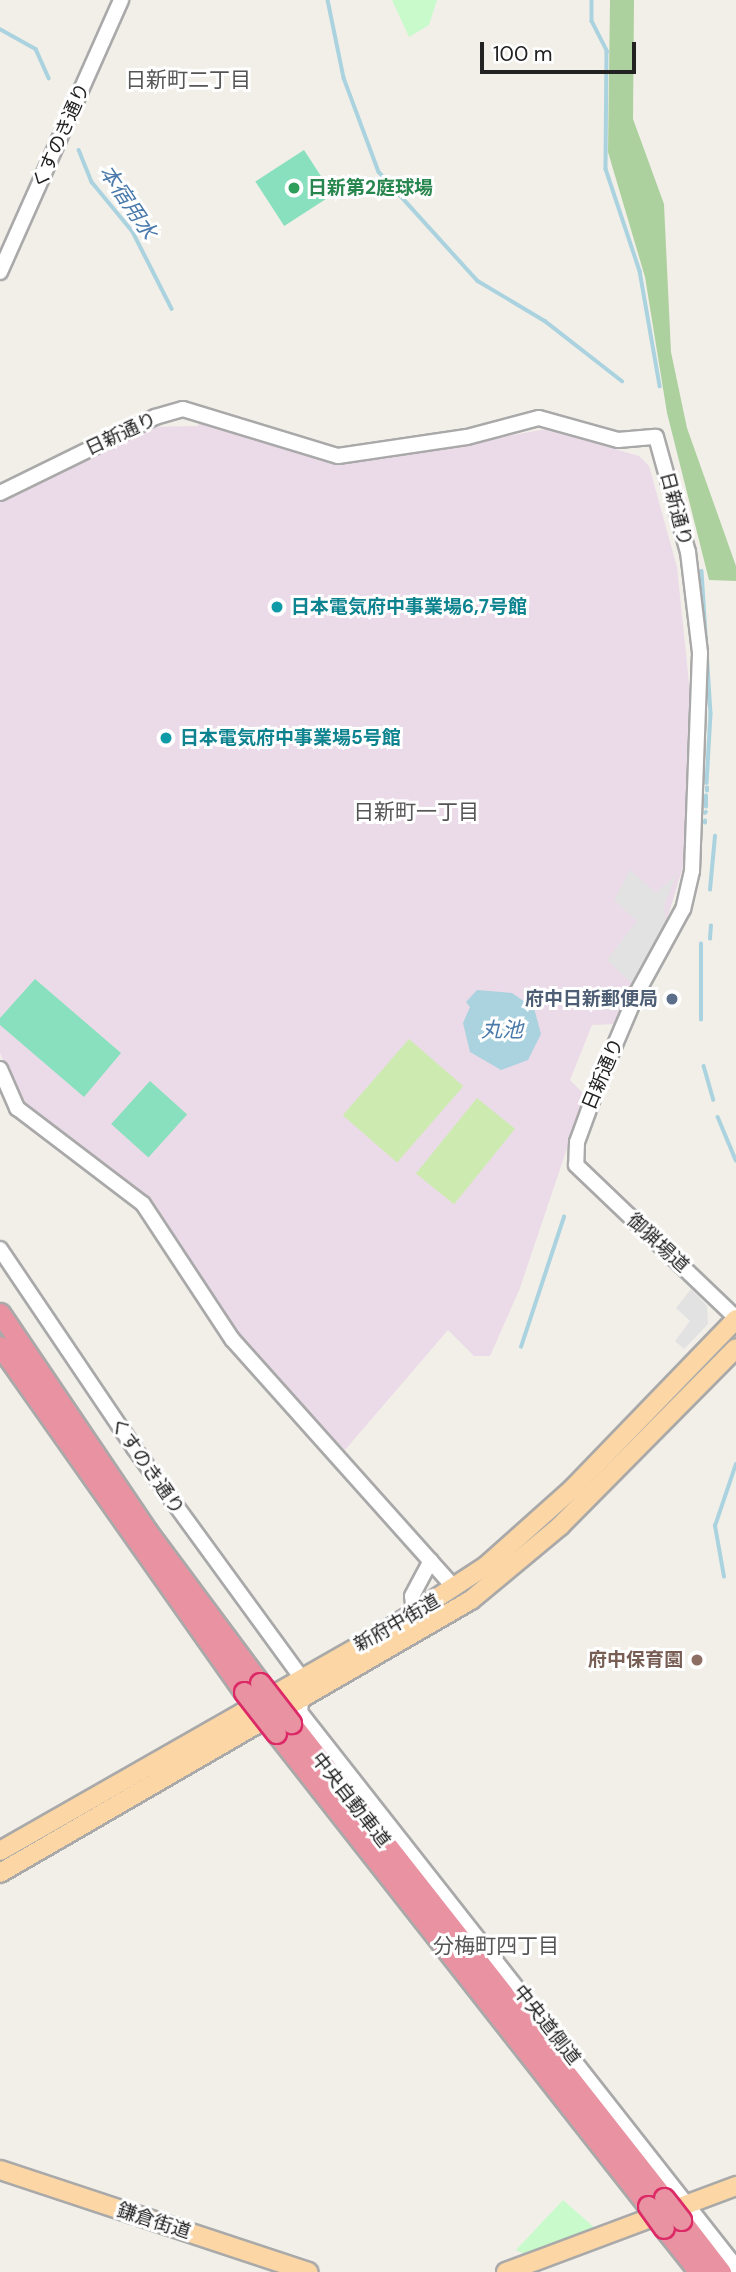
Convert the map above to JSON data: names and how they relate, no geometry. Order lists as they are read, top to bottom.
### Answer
{
  "streets": {
    "highway": ["中央自動車道"],
    "main road": ["新府中街道", "鎌倉街道"],
    "street": [
      "くすのき通り",
      "日新通り",
      "御猟場道",
      "中央道側道"
    ]
  },
  "crossings": [
    ["くすのき通り", "新府中街道"],
    ["日新通り", "御猟場道"],
    ["御猟場道", "新府中街道"],
    ["新府中街道", "中央道側道"]
  ],
  "districts": ["日新町二丁目", "日新町一丁目", "分梅町四丁目"],
  "water": ["本宿用水", "丸池"],
  "places": [
    "日新第2庭球場",
    "日本電気府中事業場6,7号館",
    "日本電気府中事業場5号館",
    "府中日新郵便局",
    "府中保育園"
  ],
  "scale_bar": "100 m"
}
